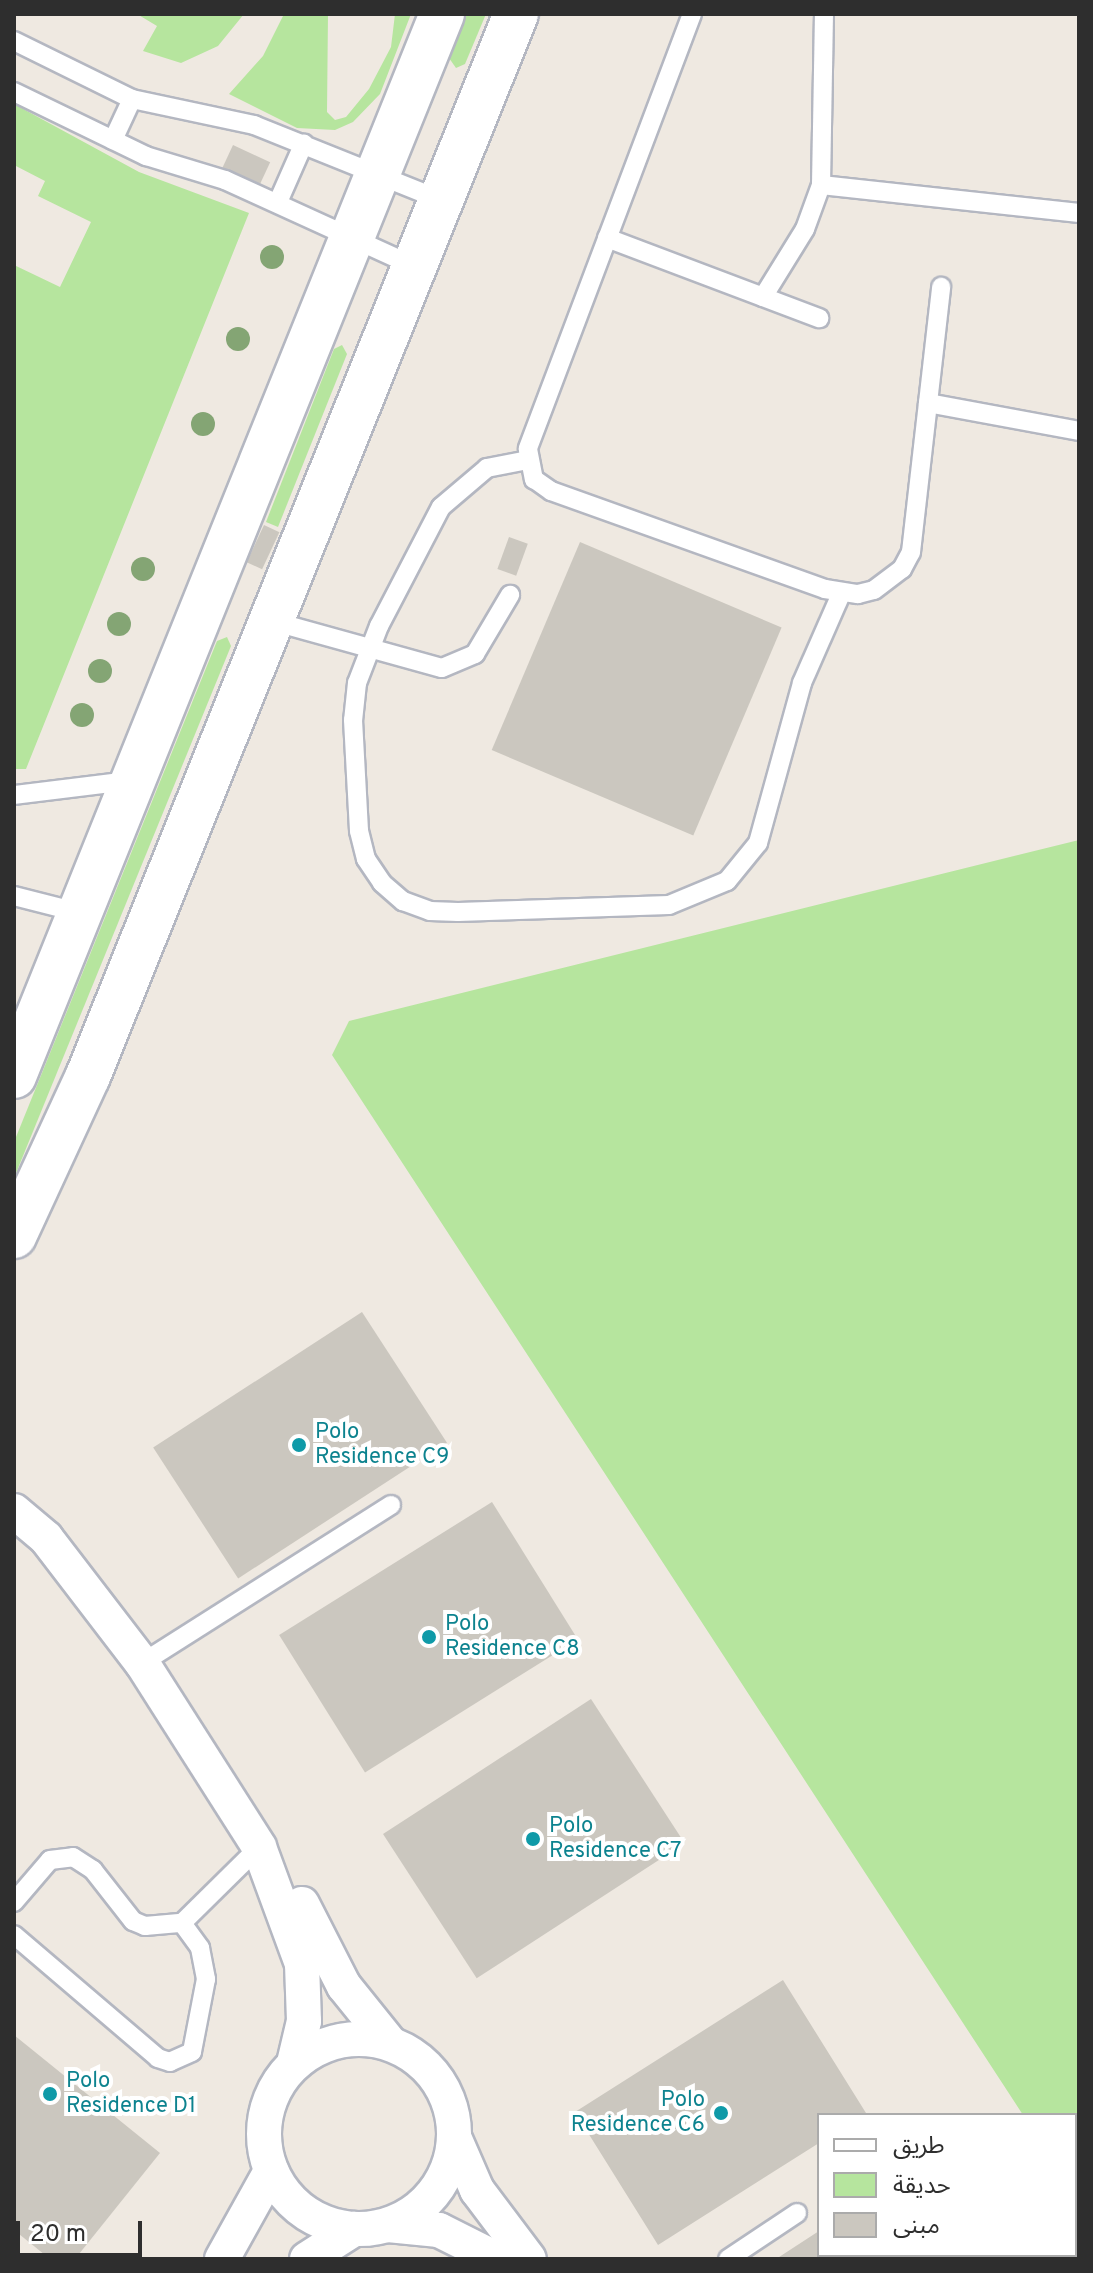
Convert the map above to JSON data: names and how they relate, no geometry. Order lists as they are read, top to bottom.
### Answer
{
  "places": [
    "Polo Residence C9",
    "Polo Residence C8",
    "Polo Residence C7",
    "Polo Residence D1",
    "Polo Residence C6"
  ],
  "legend": ["طريق", "حديقة", "مبنى"],
  "scale_bar": "20 m"
}
